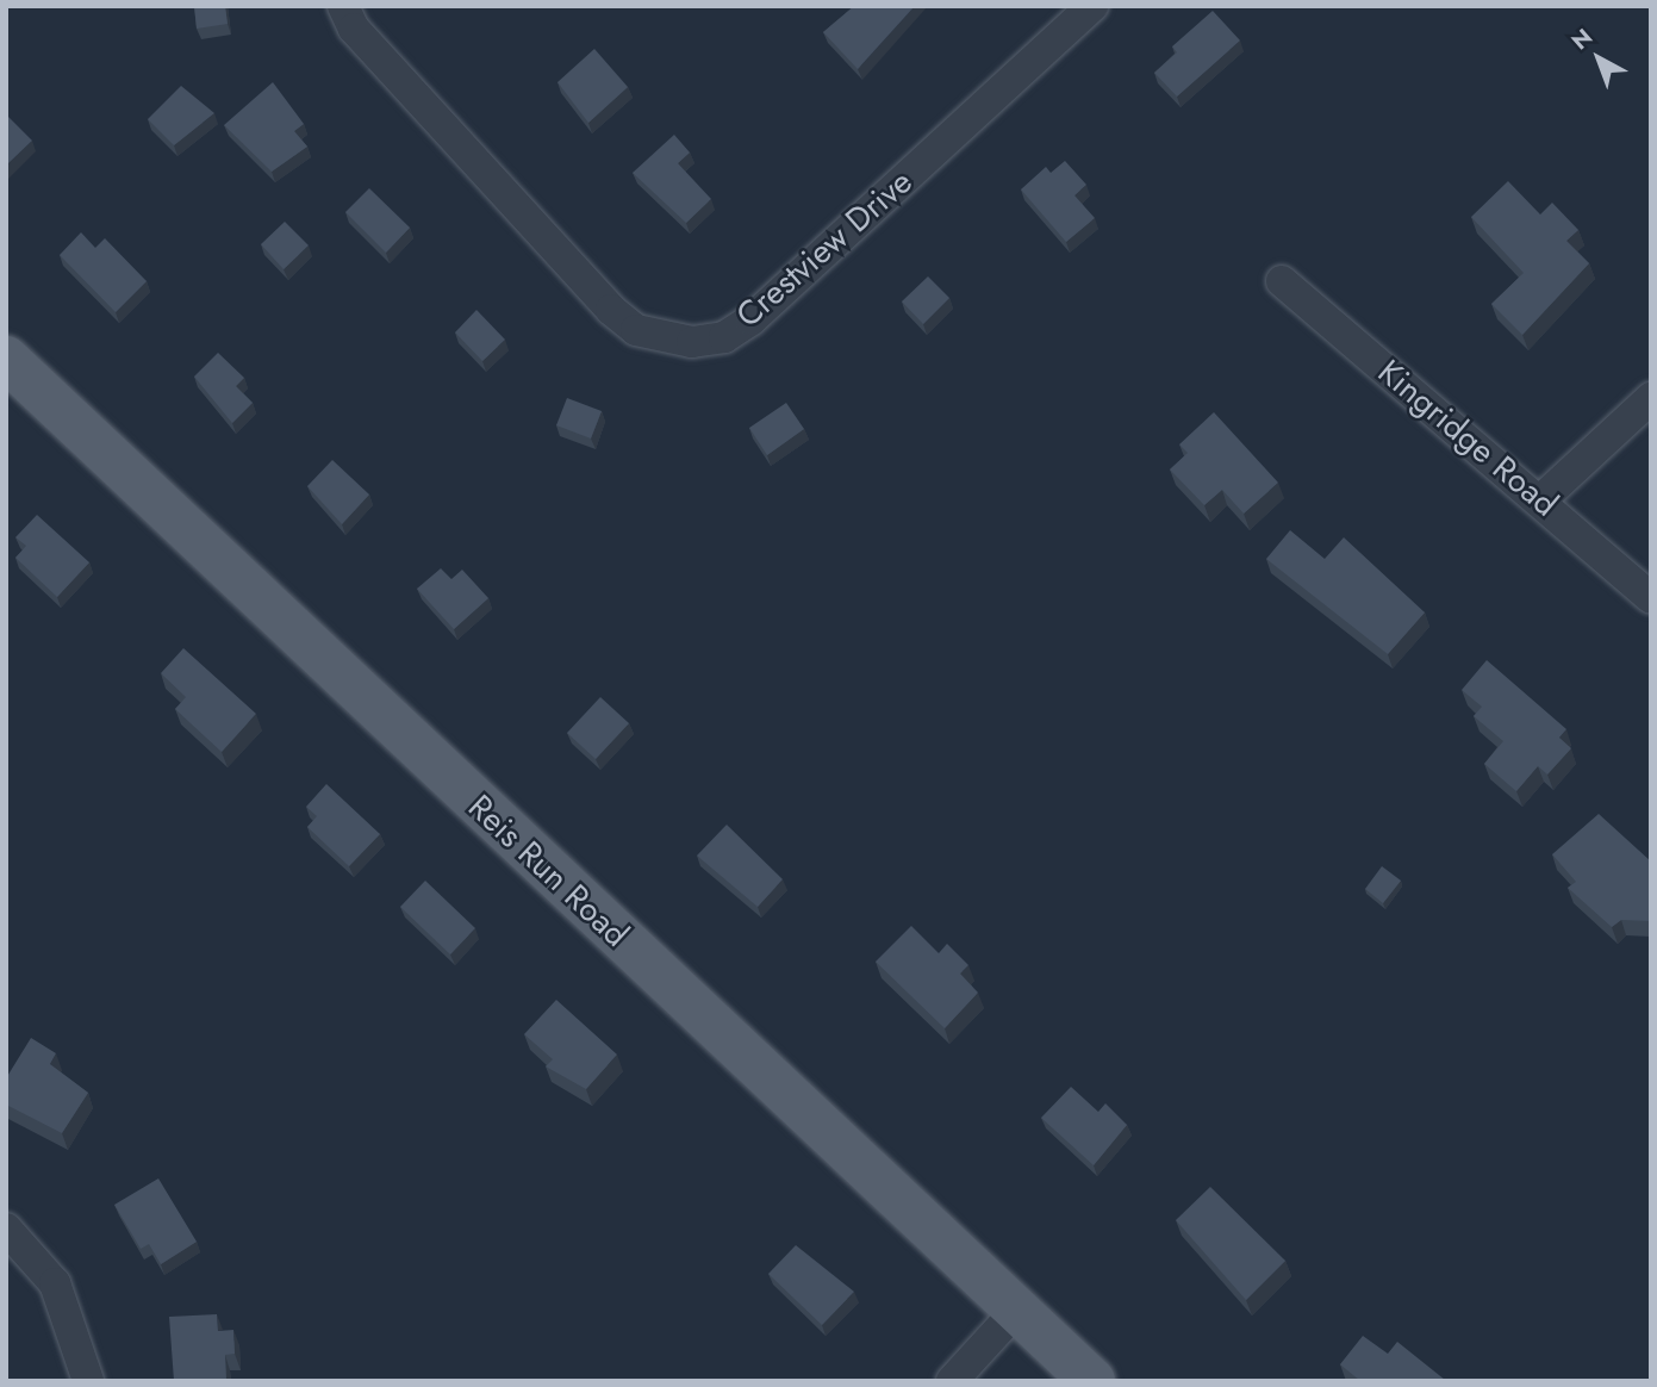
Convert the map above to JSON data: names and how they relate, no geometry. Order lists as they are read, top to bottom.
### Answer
{
  "streets": {
    "main road": ["Reis Run Road"],
    "street": ["Crestview Drive", "Kingridge Road"]
  },
  "north": "top left"
}
